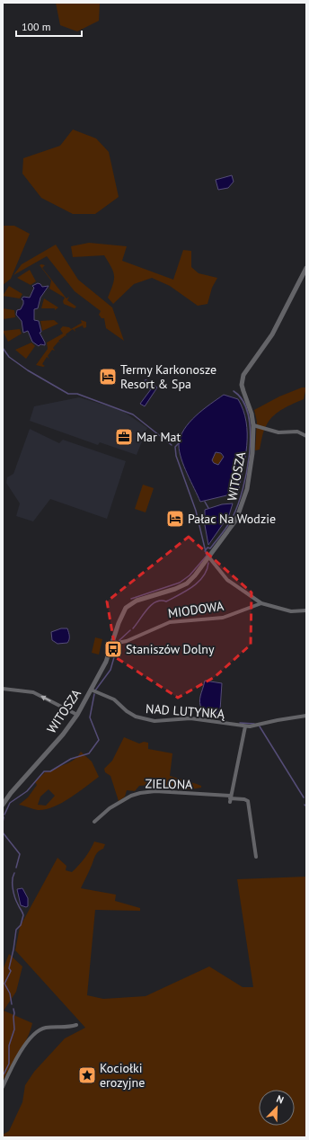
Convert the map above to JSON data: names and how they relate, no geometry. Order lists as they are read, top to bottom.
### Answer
{
  "streets": {
    "street": [
      "WITOSZA",
      "MIODOWA",
      "NAD LUTYNKĄ",
      "ZIELONA"
    ]
  },
  "crossings": [
    ["WITOSZA", "MIODOWA"],
    ["WITOSZA", "NAD LUTYNKĄ"]
  ],
  "places": {
    "hotel": ["Termy Karkonosze Resort & Spa", "Pałac Na Wodzie"],
    "office": ["Mar Mat"],
    "bus stop": ["Staniszów Dolny"],
    "place": ["Kociołki erozyjne"]
  },
  "scale_bar": "100 m",
  "north": "top right"
}
